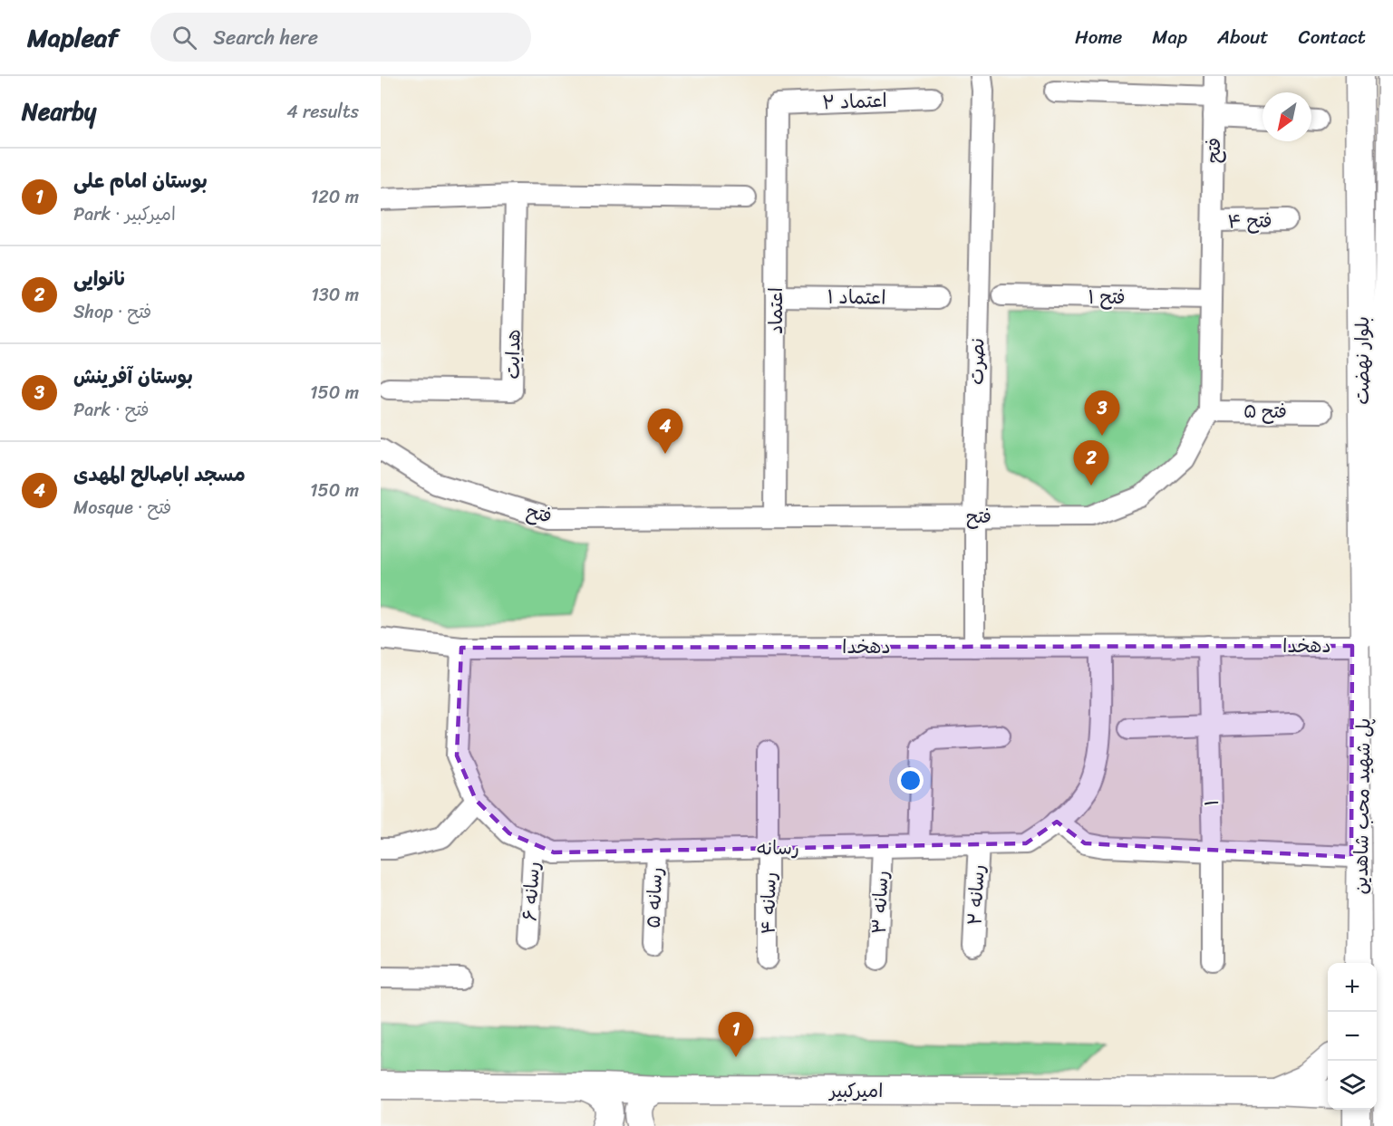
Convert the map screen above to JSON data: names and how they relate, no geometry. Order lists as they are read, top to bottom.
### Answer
{
  "streets": {
    "main road": ["بلوار نهضت", "پل شهید محب شاهدین", "امیرکبیر"],
    "street": [
      "اعتماد ۲",
      "فتح",
      "فتح ۴",
      "اعتماد ۱",
      "فتح ۱",
      "اعتماد",
      "هدایت",
      "نصرت",
      "۵ فتح",
      "دهخدا",
      "۱",
      "رسانه",
      "رسانه ۶",
      "رسانه ۲",
      "رسانه ۵",
      "رسانه ۳",
      "رسانه ۴"
    ]
  },
  "crossings": [
    ["اعتماد ۲", "اعتماد"],
    ["فتح", "فتح ۴"],
    ["فتح", "فتح ۱"],
    ["فتح", "اعتماد"],
    ["فتح", "نصرت"],
    ["فتح", "۵ فتح"],
    ["اعتماد ۱", "اعتماد"],
    ["بلوار نهضت", "دهخدا"],
    ["بلوار نهضت", "پل شهید محب شاهدین"],
    ["نصرت", "دهخدا"],
    ["دهخدا", "۱"],
    ["دهخدا", "پل شهید محب شاهدین"],
    ["دهخدا", "رسانه"],
    ["رسانه", "رسانه ۶"],
    ["رسانه", "رسانه ۲"],
    ["رسانه", "رسانه ۵"],
    ["رسانه", "رسانه ۳"],
    ["رسانه", "رسانه ۴"]
  ],
  "north": "bottom left",
  "page": {
    "header": "Mapleaf",
    "search": "Search here",
    "nav": [
      "Home",
      "Map",
      "About",
      "Contact"
    ],
    "heading": ["Nearby", "4 results"],
    "list": [
      {
        "mark": "1",
        "name": "بوستان امام علی",
        "note": "Park · امیرکبیر",
        "value": "120 m"
      },
      {
        "mark": "2",
        "name": "نانوایی",
        "note": "Shop · فتح",
        "value": "130 m"
      },
      {
        "mark": "3",
        "name": "بوستان آفرینش",
        "note": "Park · فتح",
        "value": "150 m"
      },
      {
        "mark": "4",
        "name": "مسجد اباصالح المهدی",
        "note": "Mosque · فتح",
        "value": "150 m"
      }
    ],
    "pins": [
      "3",
      "4",
      "2",
      "1"
    ],
    "map_buttons": ["+", "−"]
  }
}
